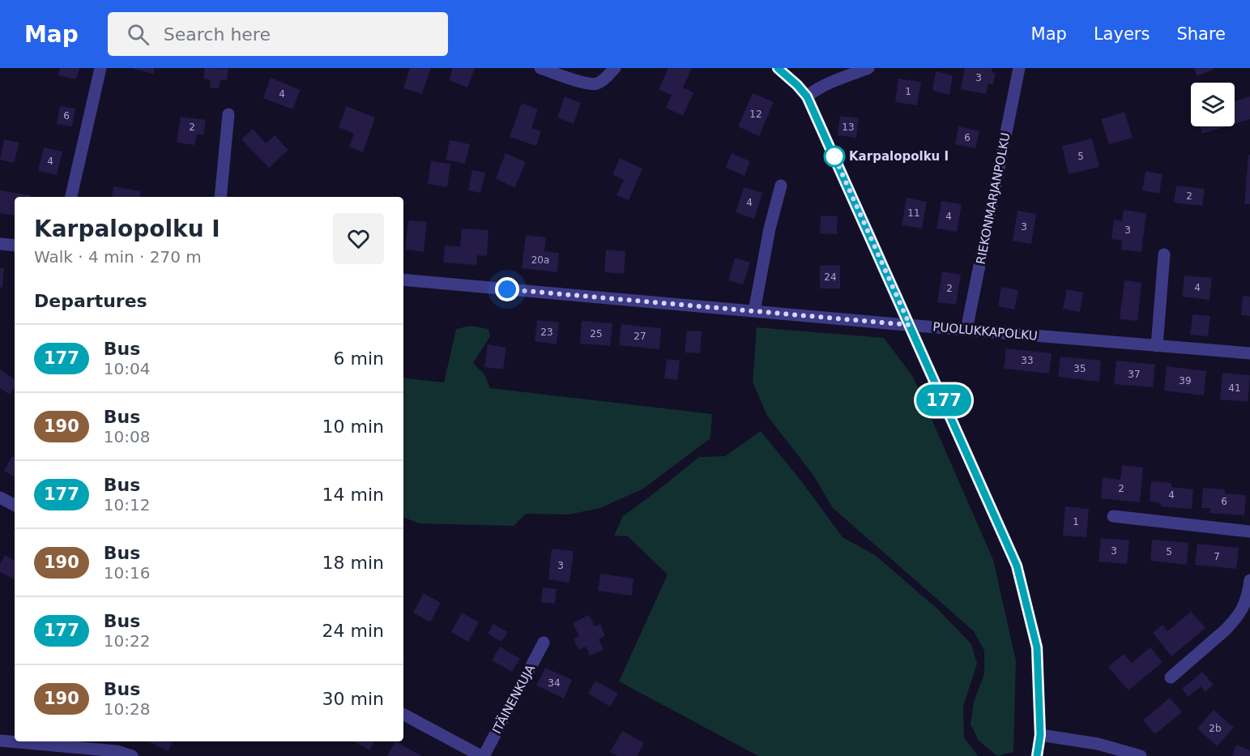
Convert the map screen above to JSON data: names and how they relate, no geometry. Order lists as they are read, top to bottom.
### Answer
{
  "streets": {
    "street": ["RIEKONMARJANPOLKU", "PUOLUKKAPOLKU", "ITÄINENKUJA"]
  },
  "crossings": [
    ["RIEKONMARJANPOLKU", "PUOLUKKAPOLKU"]
  ],
  "places": ["Karpalopolku I"],
  "lines": ["bus line 177"],
  "house_numbers": [
    "3",
    "1",
    "4",
    "12",
    "6",
    "2",
    "13",
    "6",
    "5",
    "4",
    "2",
    "4",
    "11",
    "4",
    "3",
    "3",
    "20a",
    "24",
    "4",
    "2",
    "23",
    "25",
    "27",
    "33",
    "35",
    "37",
    "39",
    "41",
    "2",
    "4",
    "6",
    "1",
    "3",
    "5",
    "7",
    "3",
    "34",
    "2b"
  ],
  "page": {
    "header": "Map",
    "search": "Search here",
    "nav": ["Map", "Layers", "Share"],
    "on_map": "177",
    "heading": [
      ["Karpalopolku I", "Walk · 4 min · 270 m"],
      "Departures"
    ],
    "list": [
      {
        "mark": "177",
        "name": "Bus",
        "note": "10:04",
        "value": "6 min"
      },
      {
        "mark": "190",
        "name": "Bus",
        "note": "10:08",
        "value": "10 min"
      },
      {
        "mark": "177",
        "name": "Bus",
        "note": "10:12",
        "value": "14 min"
      },
      {
        "mark": "190",
        "name": "Bus",
        "note": "10:16",
        "value": "18 min"
      },
      {
        "mark": "177",
        "name": "Bus",
        "note": "10:22",
        "value": "24 min"
      },
      {
        "mark": "190",
        "name": "Bus",
        "note": "10:28",
        "value": "30 min"
      }
    ]
  }
}
